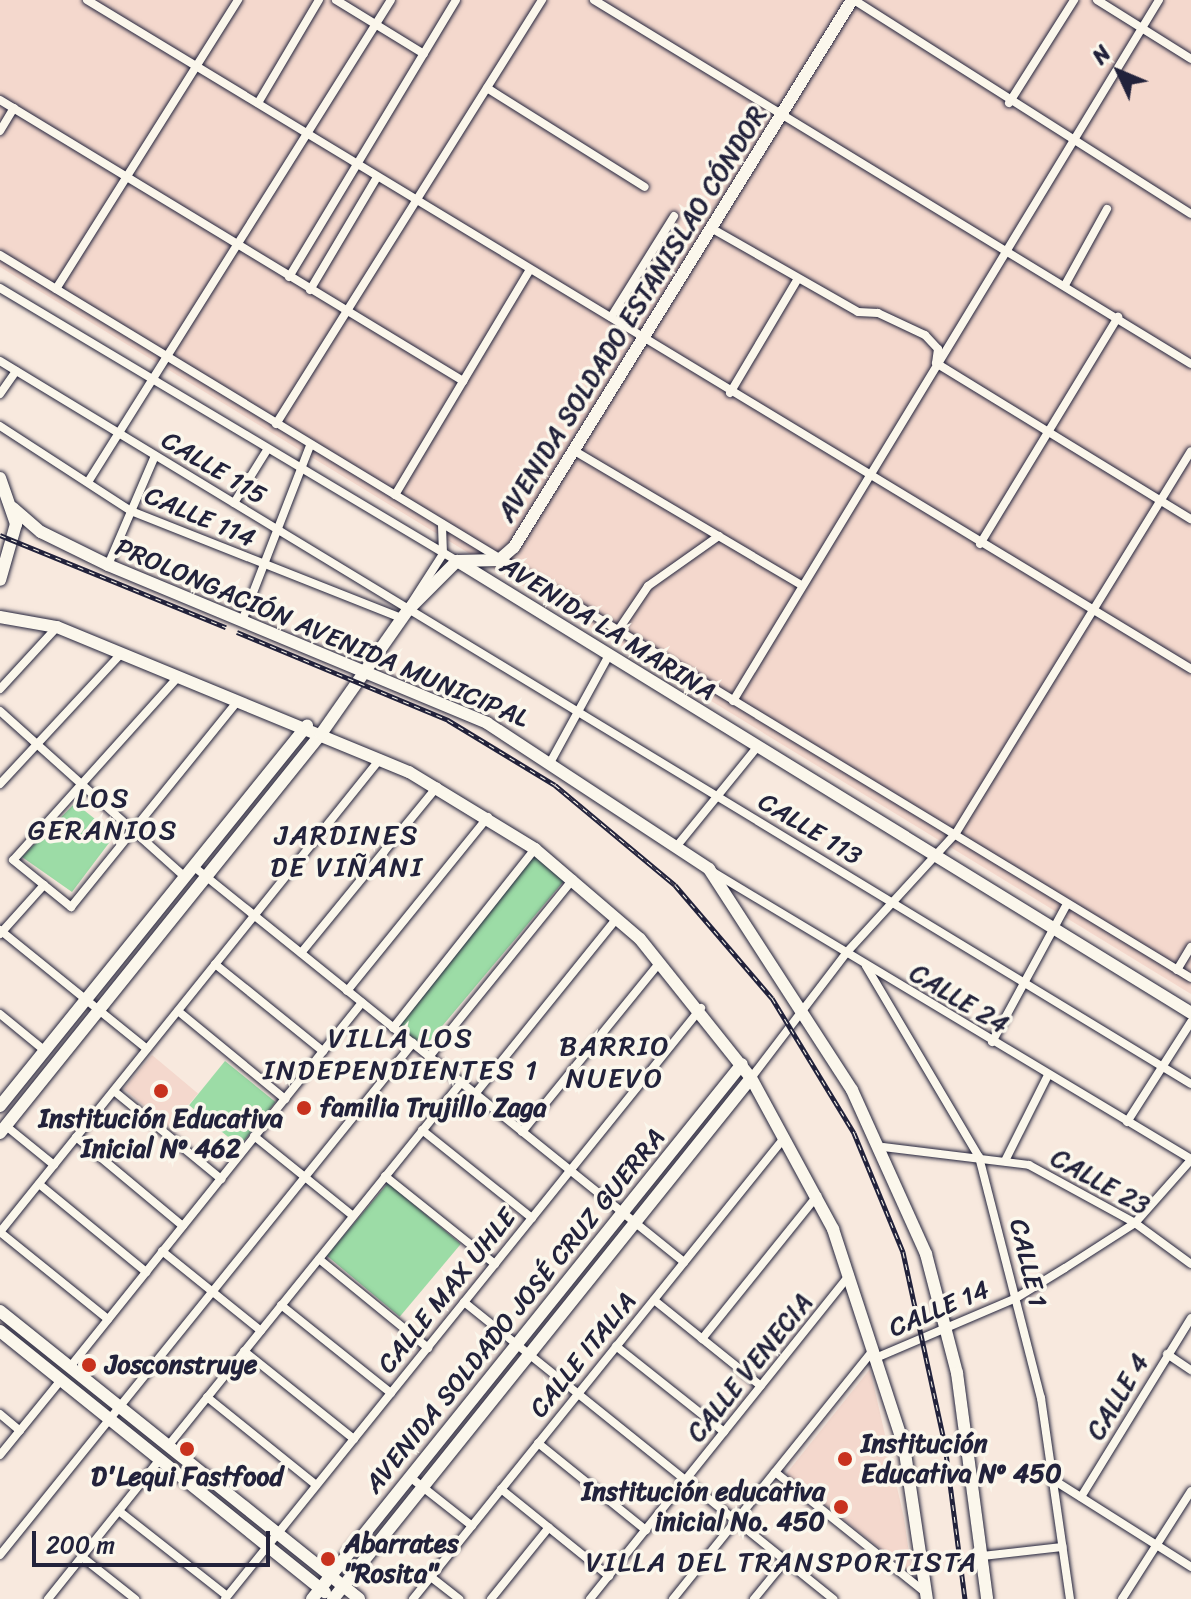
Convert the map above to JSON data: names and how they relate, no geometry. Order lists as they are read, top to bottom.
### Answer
{
  "streets": {
    "street": [
      "AVENIDA SOLDADO ESTANISLAO CÓNDOR",
      "CALLE 115",
      "CALLE 114",
      "AVENIDA LA MARINA",
      "PROLONGACIÓN AVENIDA MUNICIPAL",
      "CALLE 113",
      "CALLE 24",
      "CALLE 23",
      "CALLE 1",
      "CALLE MAX UHLE",
      "CALLE 14",
      "AVENIDA SOLDADO JOSÉ CRUZ GUERRA",
      "CALLE ITALIA",
      "CALLE VENECIA",
      "CALLE 4"
    ]
  },
  "crossings": [
    ["AVENIDA SOLDADO ESTANISLAO CÓNDOR", "AVENIDA LA MARINA"],
    ["CALLE 115", "CALLE 114"],
    ["CALLE 115", "CALLE 113"],
    ["CALLE 114", "CALLE 113"],
    ["AVENIDA LA MARINA", "AVENIDA SOLDADO JOSÉ CRUZ GUERRA"],
    ["PROLONGACIÓN AVENIDA MUNICIPAL", "CALLE 24"],
    ["PROLONGACIÓN AVENIDA MUNICIPAL", "CALLE 23"],
    ["PROLONGACIÓN AVENIDA MUNICIPAL", "CALLE 14"],
    ["PROLONGACIÓN AVENIDA MUNICIPAL", "AVENIDA SOLDADO JOSÉ CRUZ GUERRA"],
    ["CALLE 113", "AVENIDA SOLDADO JOSÉ CRUZ GUERRA"],
    ["CALLE 24", "CALLE 1"],
    ["CALLE 24", "CALLE 14"],
    ["CALLE 24", "AVENIDA SOLDADO JOSÉ CRUZ GUERRA"],
    ["CALLE 23", "CALLE 1"],
    ["CALLE 23", "CALLE 14"],
    ["CALLE 1", "CALLE 14"]
  ],
  "districts": [
    "LOS GERANIOS",
    "JARDINES DE VIÑANI",
    "VILLA LOS INDEPENDIENTES 1",
    "BARRIO NUEVO",
    "VILLA DEL TRANSPORTISTA"
  ],
  "places": [
    "Institución Educativa Inicial Nº 462",
    "familia Trujillo Zaga",
    "Josconstruye",
    "D'Lequi Fastfood",
    "Institución Educativa Nº 450",
    "Institución educativa inicial No. 450",
    "Abarrates \"Rosita\""
  ],
  "scale_bar": "200 m",
  "north": "top left"
}
